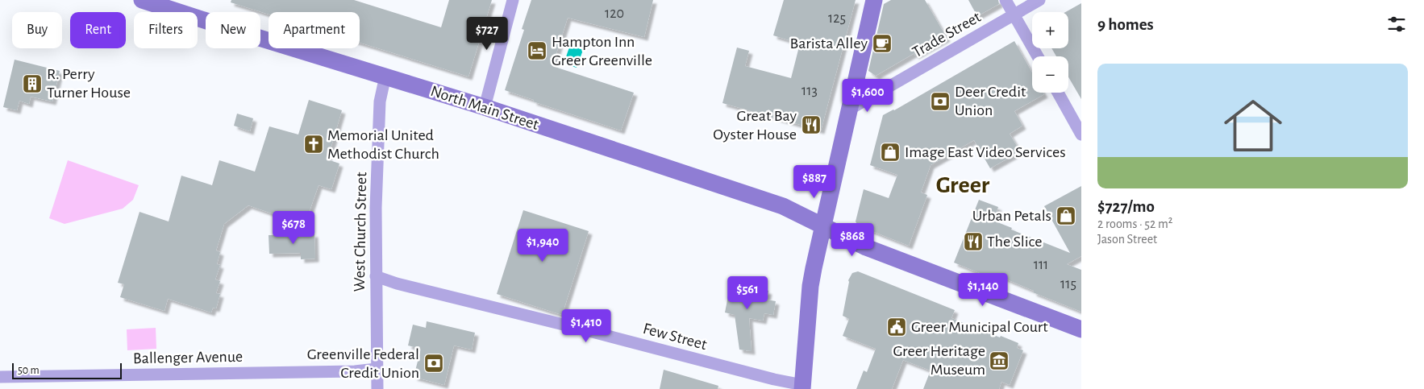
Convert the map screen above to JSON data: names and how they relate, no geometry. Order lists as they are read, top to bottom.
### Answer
{
  "streets": {
    "main road": ["North Main Street"],
    "street": [
      "Trade Street",
      "West Church Street",
      "Few Street",
      "Ballenger Avenue"
    ]
  },
  "crossings": [
    ["North Main Street", "West Church Street"],
    ["West Church Street", "Few Street"],
    ["West Church Street", "Ballenger Avenue"]
  ],
  "districts": ["Greer"],
  "places": {
    "cafe": ["Barista Alley"],
    "hotel": ["Hampton Inn Greer Greenville"],
    "building": ["R. Perry Turner House"],
    "bank": ["Deer Credit Union", "Greenville Federal Credit Union"],
    "restaurant": ["Great Bay Oyster House", "The Slice"],
    "church": ["Memorial United Methodist Church"],
    "shop": ["Image East Video Services", "Urban Petals"],
    "public building": ["Greer Municipal Court"],
    "museum": ["Greer Heritage Museum"]
  },
  "house_numbers": [
    "120",
    "125",
    "113",
    "111",
    "115"
  ],
  "scale_bar": "50 m",
  "page": {
    "heading": "9 homes",
    "map_buttons": ["+", "−"],
    "chip": [
      "Buy",
      "Rent",
      "Filters",
      "New",
      "Apartment"
    ],
    "price": [
      "$727",
      "$1,600",
      "$887",
      "$678",
      "$868",
      "$1,940",
      "$1,140",
      "$561",
      "$1,410"
    ],
    "list": [
      {
        "name": "$727/mo",
        "note": "2 rooms · 52 m² · Jason Street"
      }
    ],
    "scale": "50 m"
  }
}
